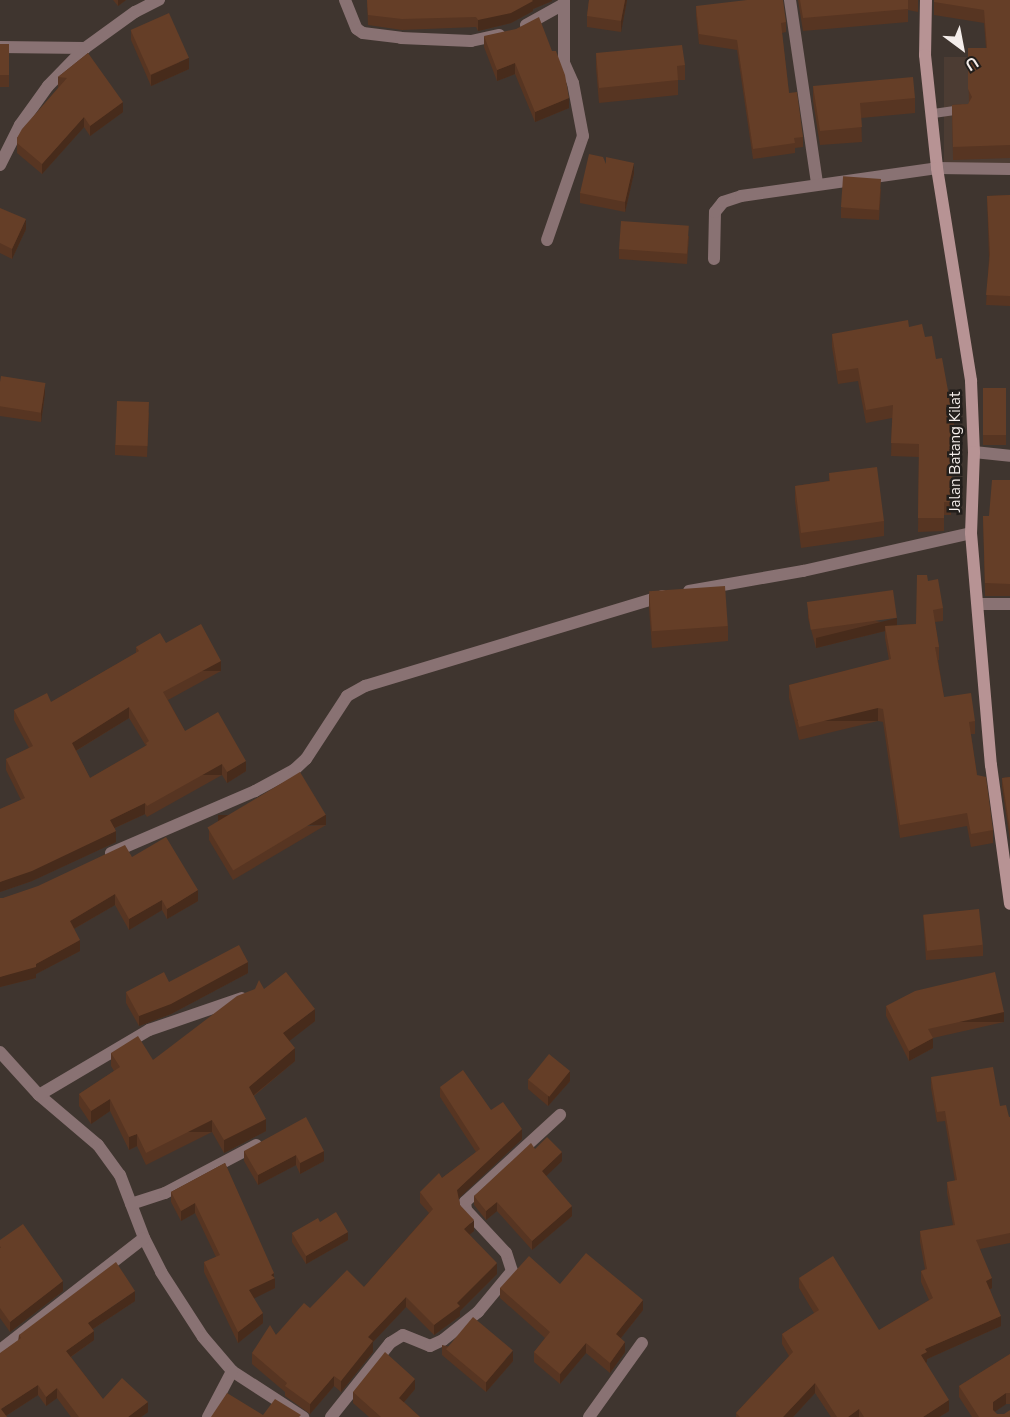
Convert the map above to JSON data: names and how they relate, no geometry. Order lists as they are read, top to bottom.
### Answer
{
  "streets": {
    "street": ["Jalan Batang Kilat"]
  },
  "north": "bottom right"
}
